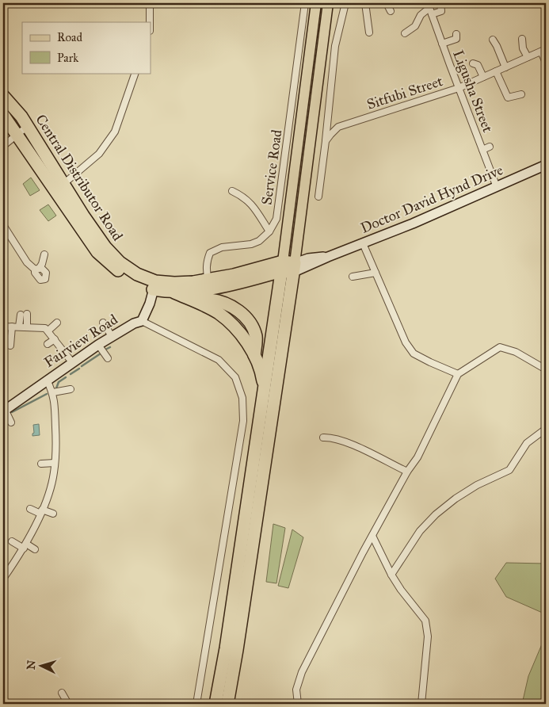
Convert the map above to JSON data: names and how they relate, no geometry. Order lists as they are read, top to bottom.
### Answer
{
  "streets": {
    "highway": ["Central Distributor Road"],
    "main road": ["Doctor David Hynd Drive", "Fairview Road"],
    "street": ["Ligusha Street", "Sitfubi Street", "Service Road"]
  },
  "crossings": [
    ["Ligusha Street", "Sitfubi Street"],
    ["Ligusha Street", "Doctor David Hynd Drive"],
    ["Service Road", "Central Distributor Road"],
    ["Central Distributor Road", "Doctor David Hynd Drive"]
  ],
  "legend": ["Road", "Park"],
  "north": "left"
}
